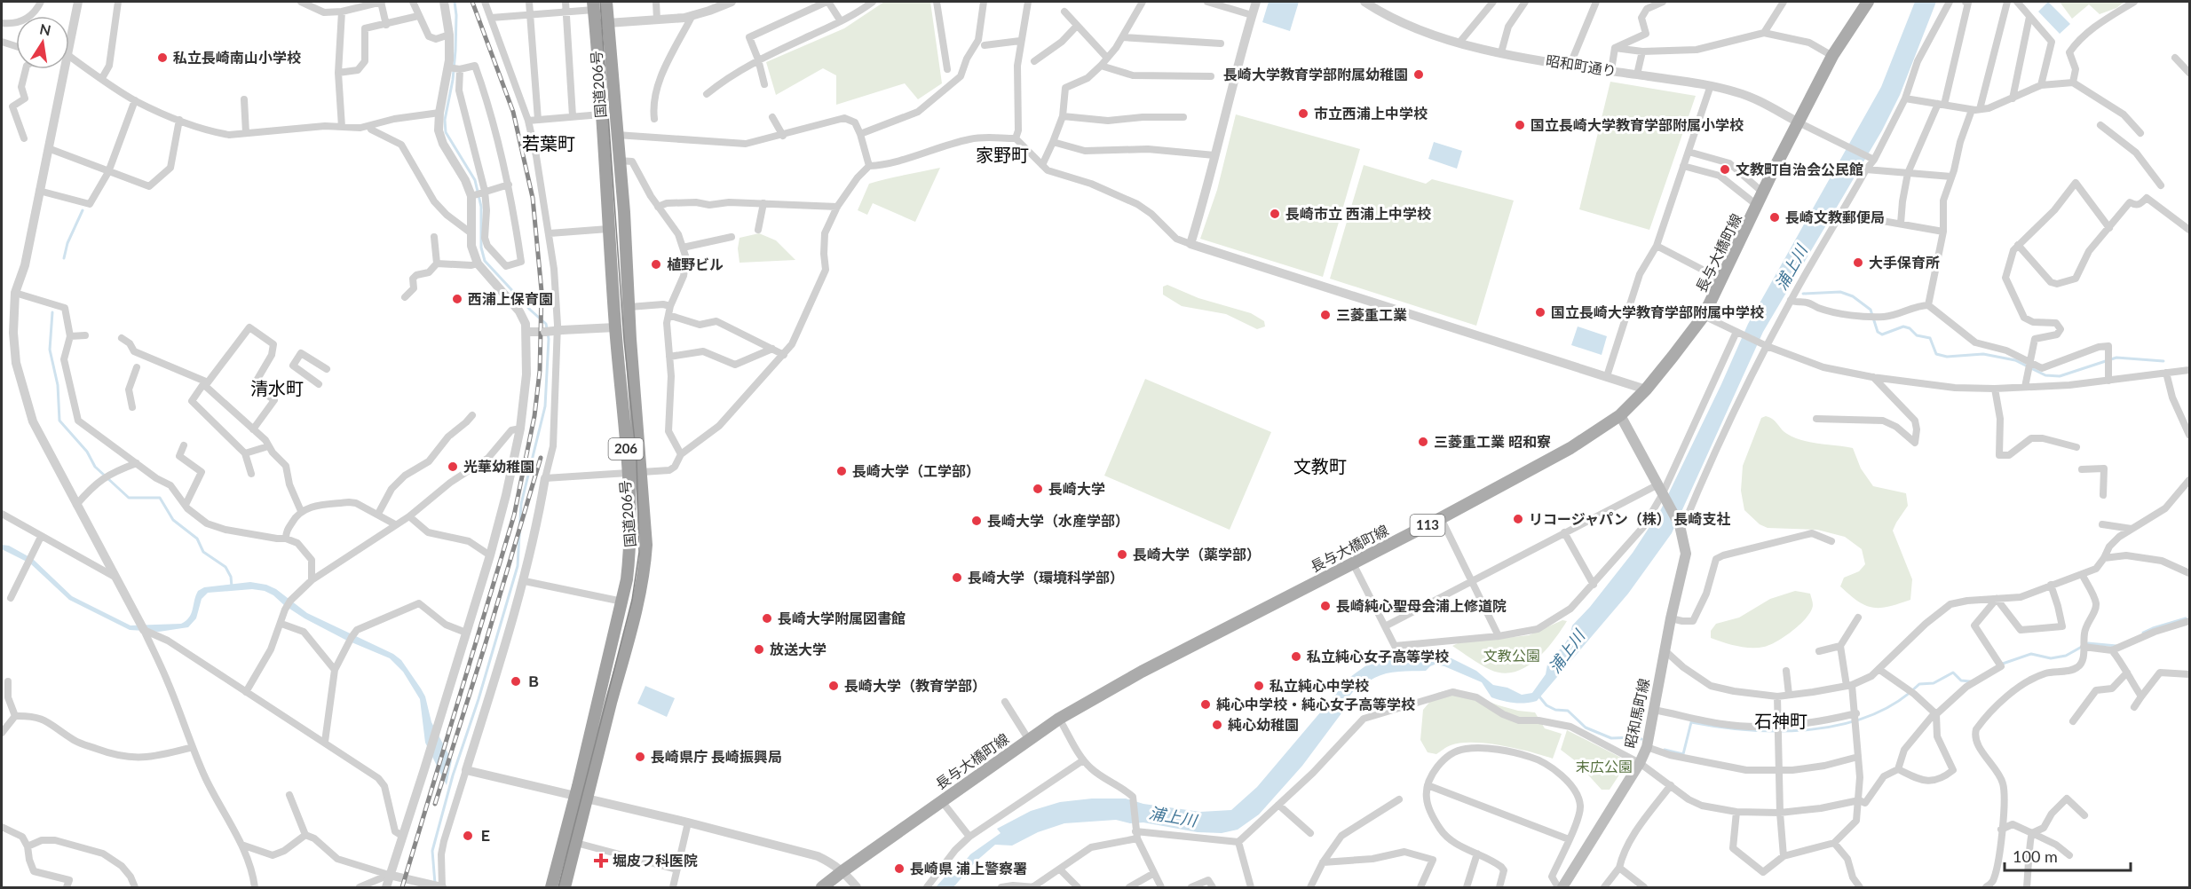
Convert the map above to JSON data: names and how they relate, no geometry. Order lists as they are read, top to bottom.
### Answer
{
  "streets": {
    "highway": ["国道206号", "206"],
    "main road": ["長与大橋町線", "113", "昭和馬町線"],
    "street": ["昭和町通り"]
  },
  "crossings": [
    ["昭和町通り", "長与大橋町線"]
  ],
  "districts": [
    "若葉町",
    "家野町",
    "清水町",
    "文教町",
    "石神町"
  ],
  "water": ["浦上川"],
  "parks": ["文教公園", "末広公園"],
  "places": {
    "other": [
      "私立長崎南山小学校",
      "長崎大学教育学部附属幼稚園",
      "市立西浦上中学校",
      "国立長崎大学教育学部附属小学校",
      "文教町自治会公民館",
      "長崎市立 西浦上中学校",
      "長崎文教郵便局",
      "大手保育所",
      "植野ビル",
      "西浦上保育園",
      "国立長崎大学教育学部附属中学校",
      "三菱重工業",
      "三菱重工業 昭和寮",
      "光華幼稚園",
      "長崎大学（工学部）",
      "長崎大学",
      "リコージャパン（株） 長崎支社",
      "長崎大学（水産学部）",
      "長崎大学（薬学部）",
      "長崎大学（環境科学部）",
      "長崎純心聖母会浦上修道院",
      "長崎大学附属図書館",
      "放送大学",
      "私立純心女子高等学校",
      "Ｂ",
      "長崎大学（教育学部）",
      "私立純心中学校",
      "純心中学校・純心女子高等学校",
      "純心幼稚園",
      "長崎県庁 長崎振興局",
      "Ｅ",
      "長崎県 浦上警察署"
    ],
    "health": ["堀皮フ科医院"]
  },
  "scale_bar": "100 m",
  "north": "top"
}
